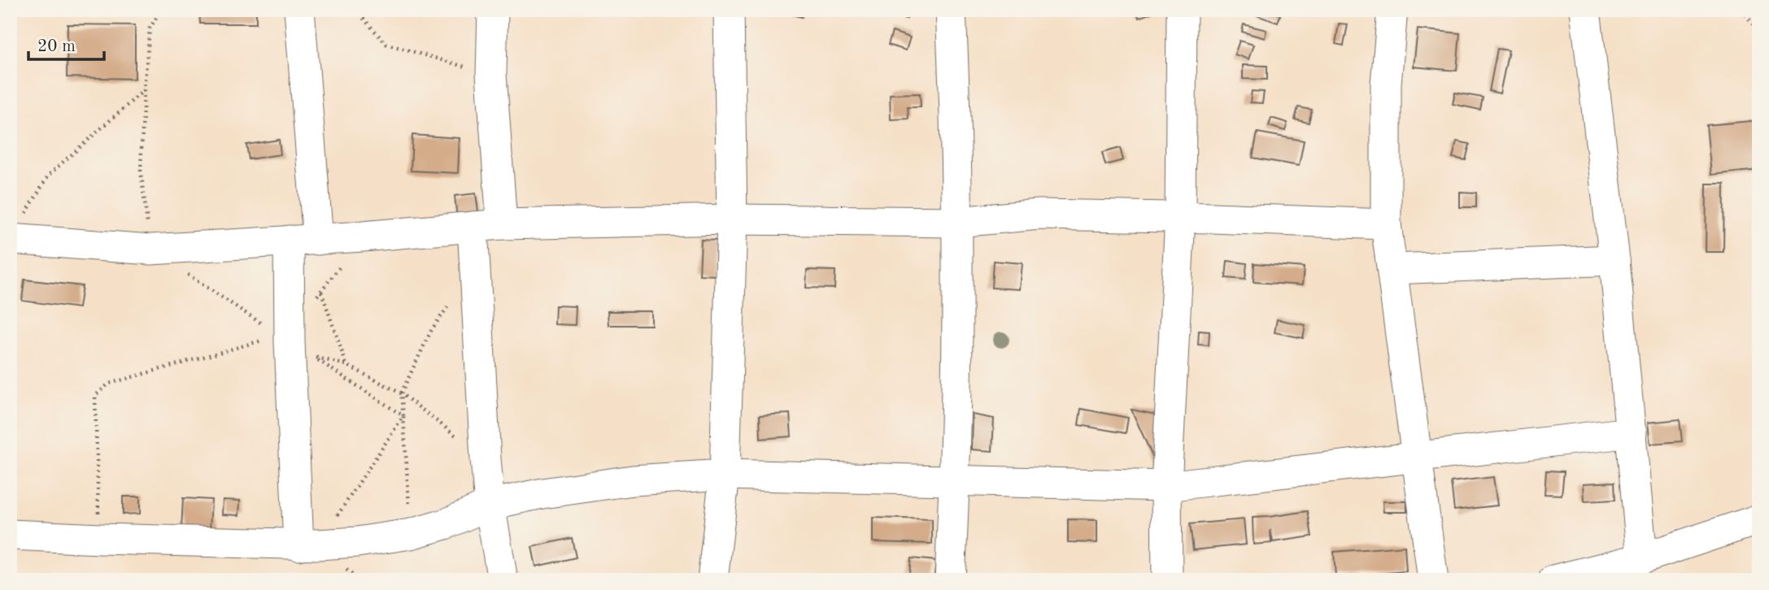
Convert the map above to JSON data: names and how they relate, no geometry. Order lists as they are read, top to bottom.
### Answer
{
  "scale_bar": "20 m"
}
